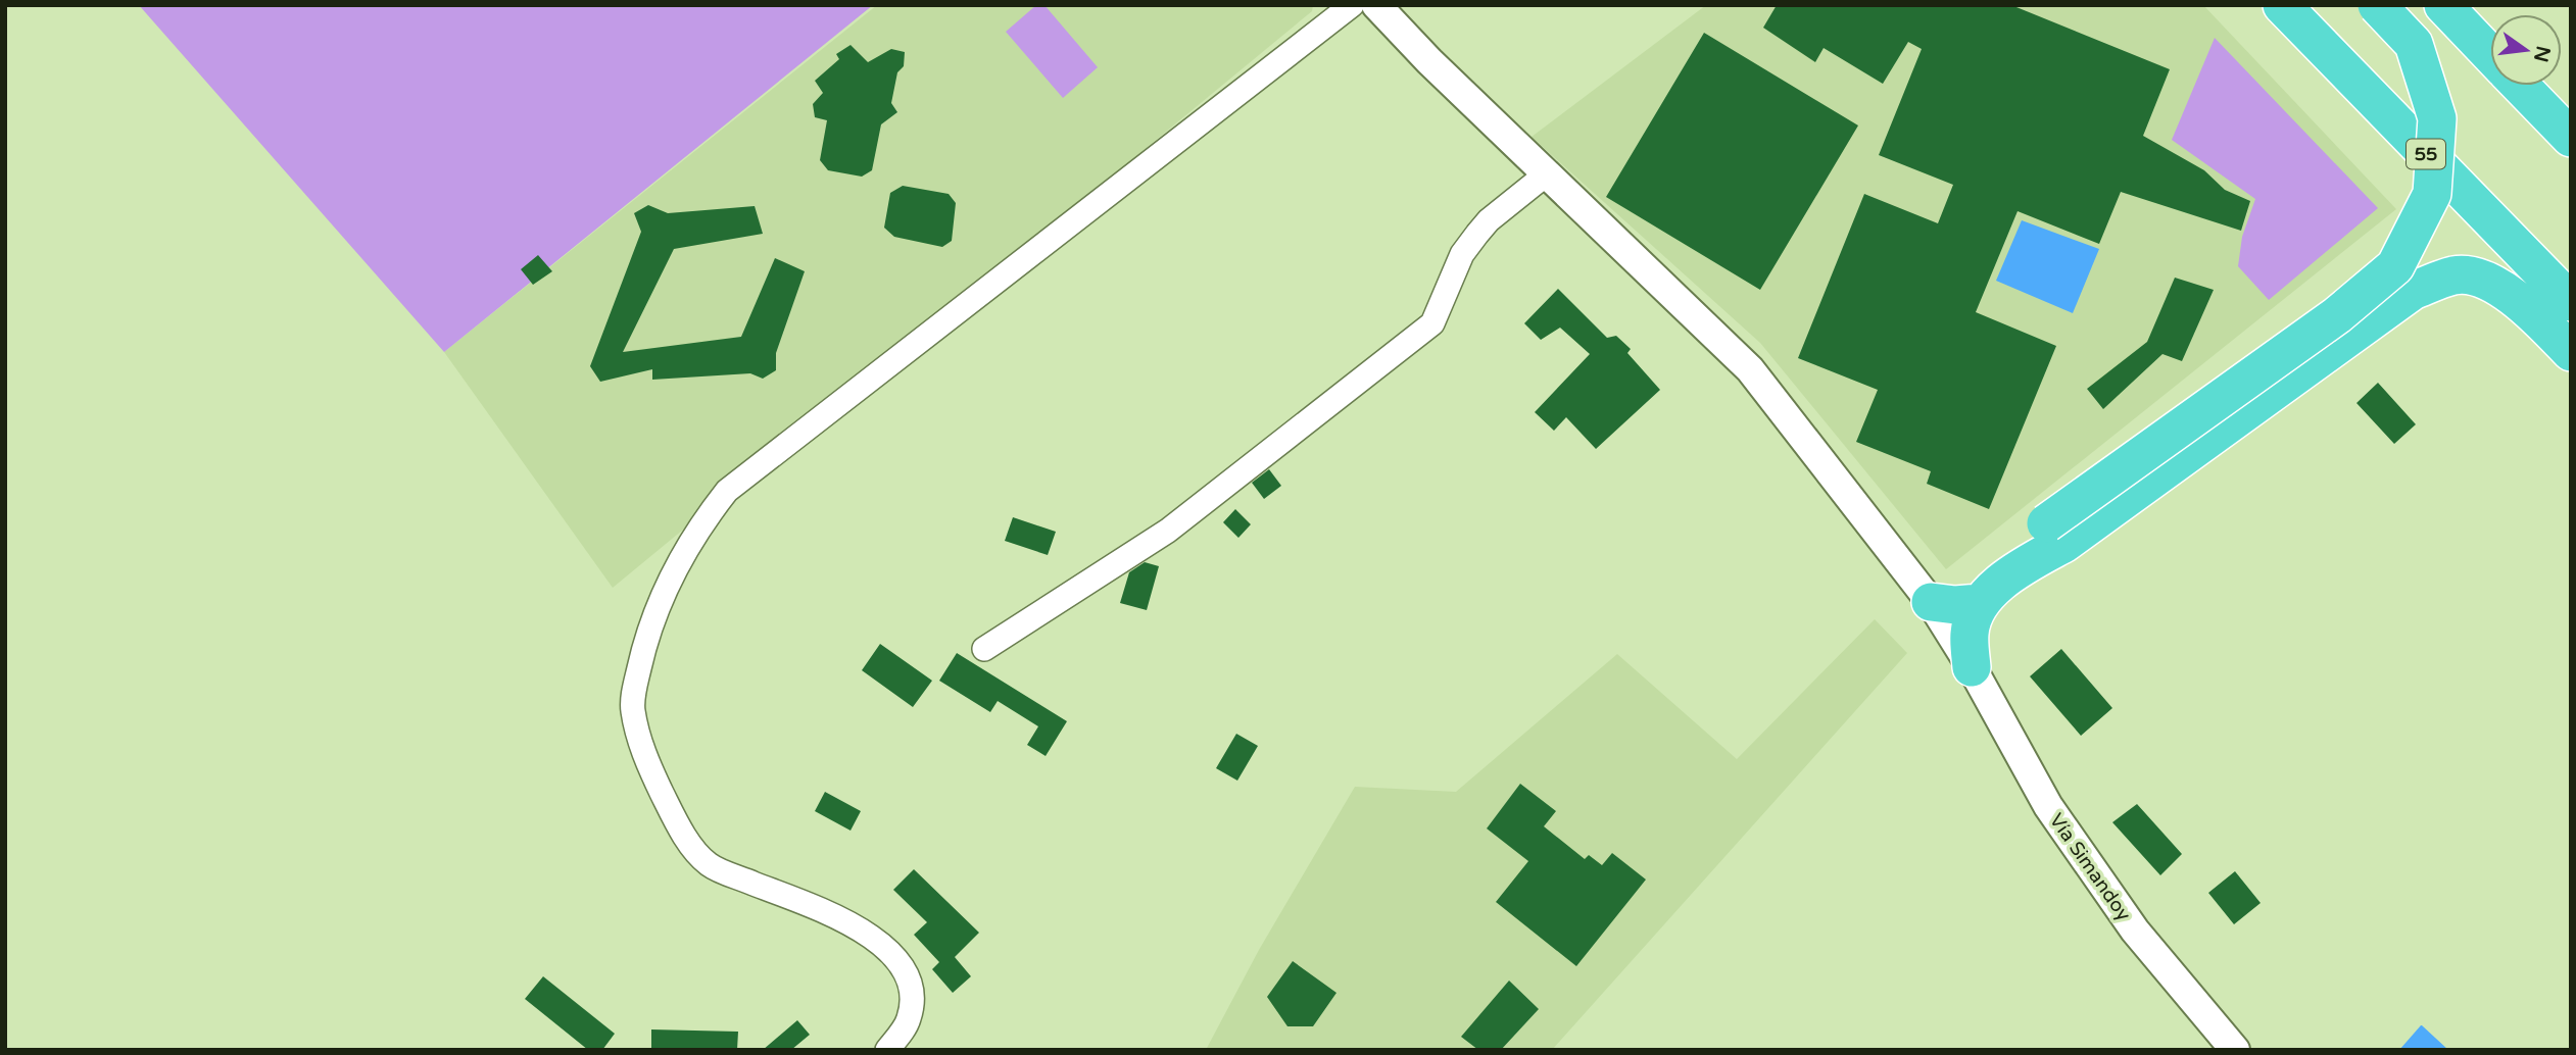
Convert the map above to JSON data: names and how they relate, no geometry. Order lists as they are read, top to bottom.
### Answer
{
  "streets": {
    "highway": ["55"],
    "street": ["Vía Simandoy"]
  },
  "north": "right"
}
